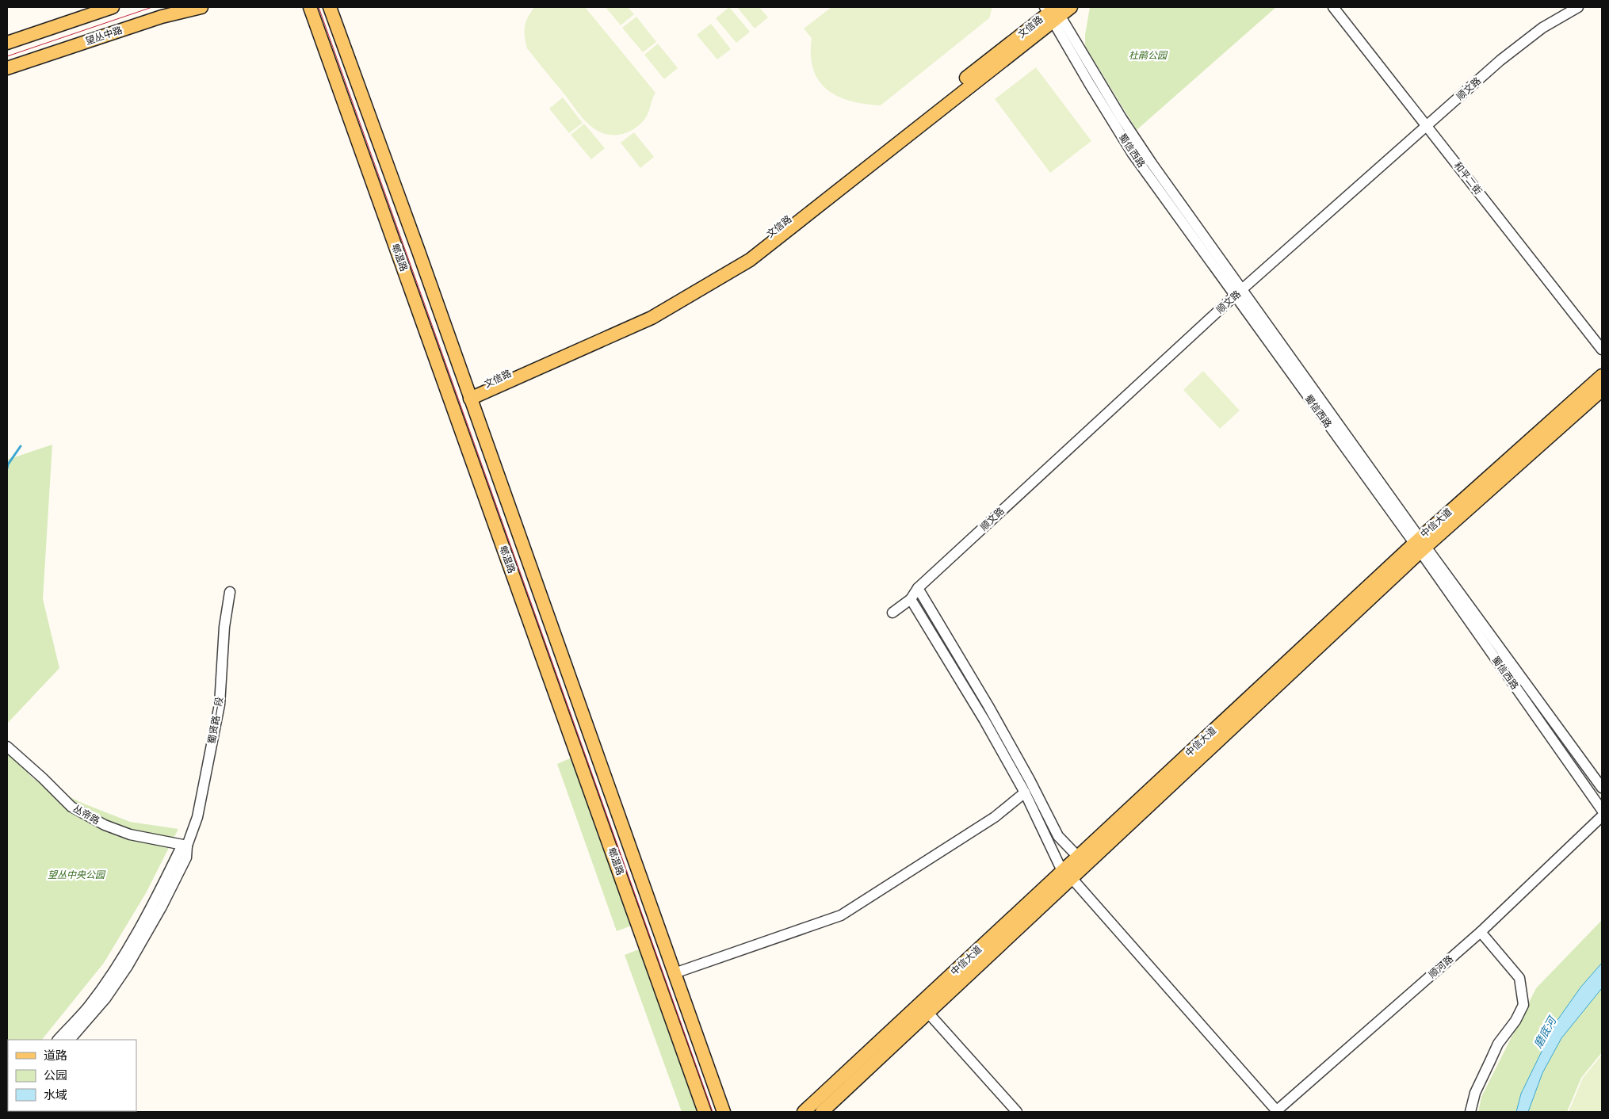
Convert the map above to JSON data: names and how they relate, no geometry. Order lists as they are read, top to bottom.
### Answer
{
  "streets": {
    "main road": ["望丛中路", "郫温路", "中信大道"],
    "street": [
      "顺文路",
      "蜀信西路",
      "和平二街",
      "蜀贤路一段",
      "丛帝路",
      "顺河路"
    ]
  },
  "crossings": [
    ["顺文路", "蜀信西路"],
    ["顺文路", "和平二街"],
    ["蜀信西路", "中信大道"],
    ["蜀贤路一段", "丛帝路"]
  ],
  "water": ["磨底河"],
  "parks": ["杜鹃公园", "望丛中央公园"],
  "legend": ["道路", "公园", "水域"]
}
